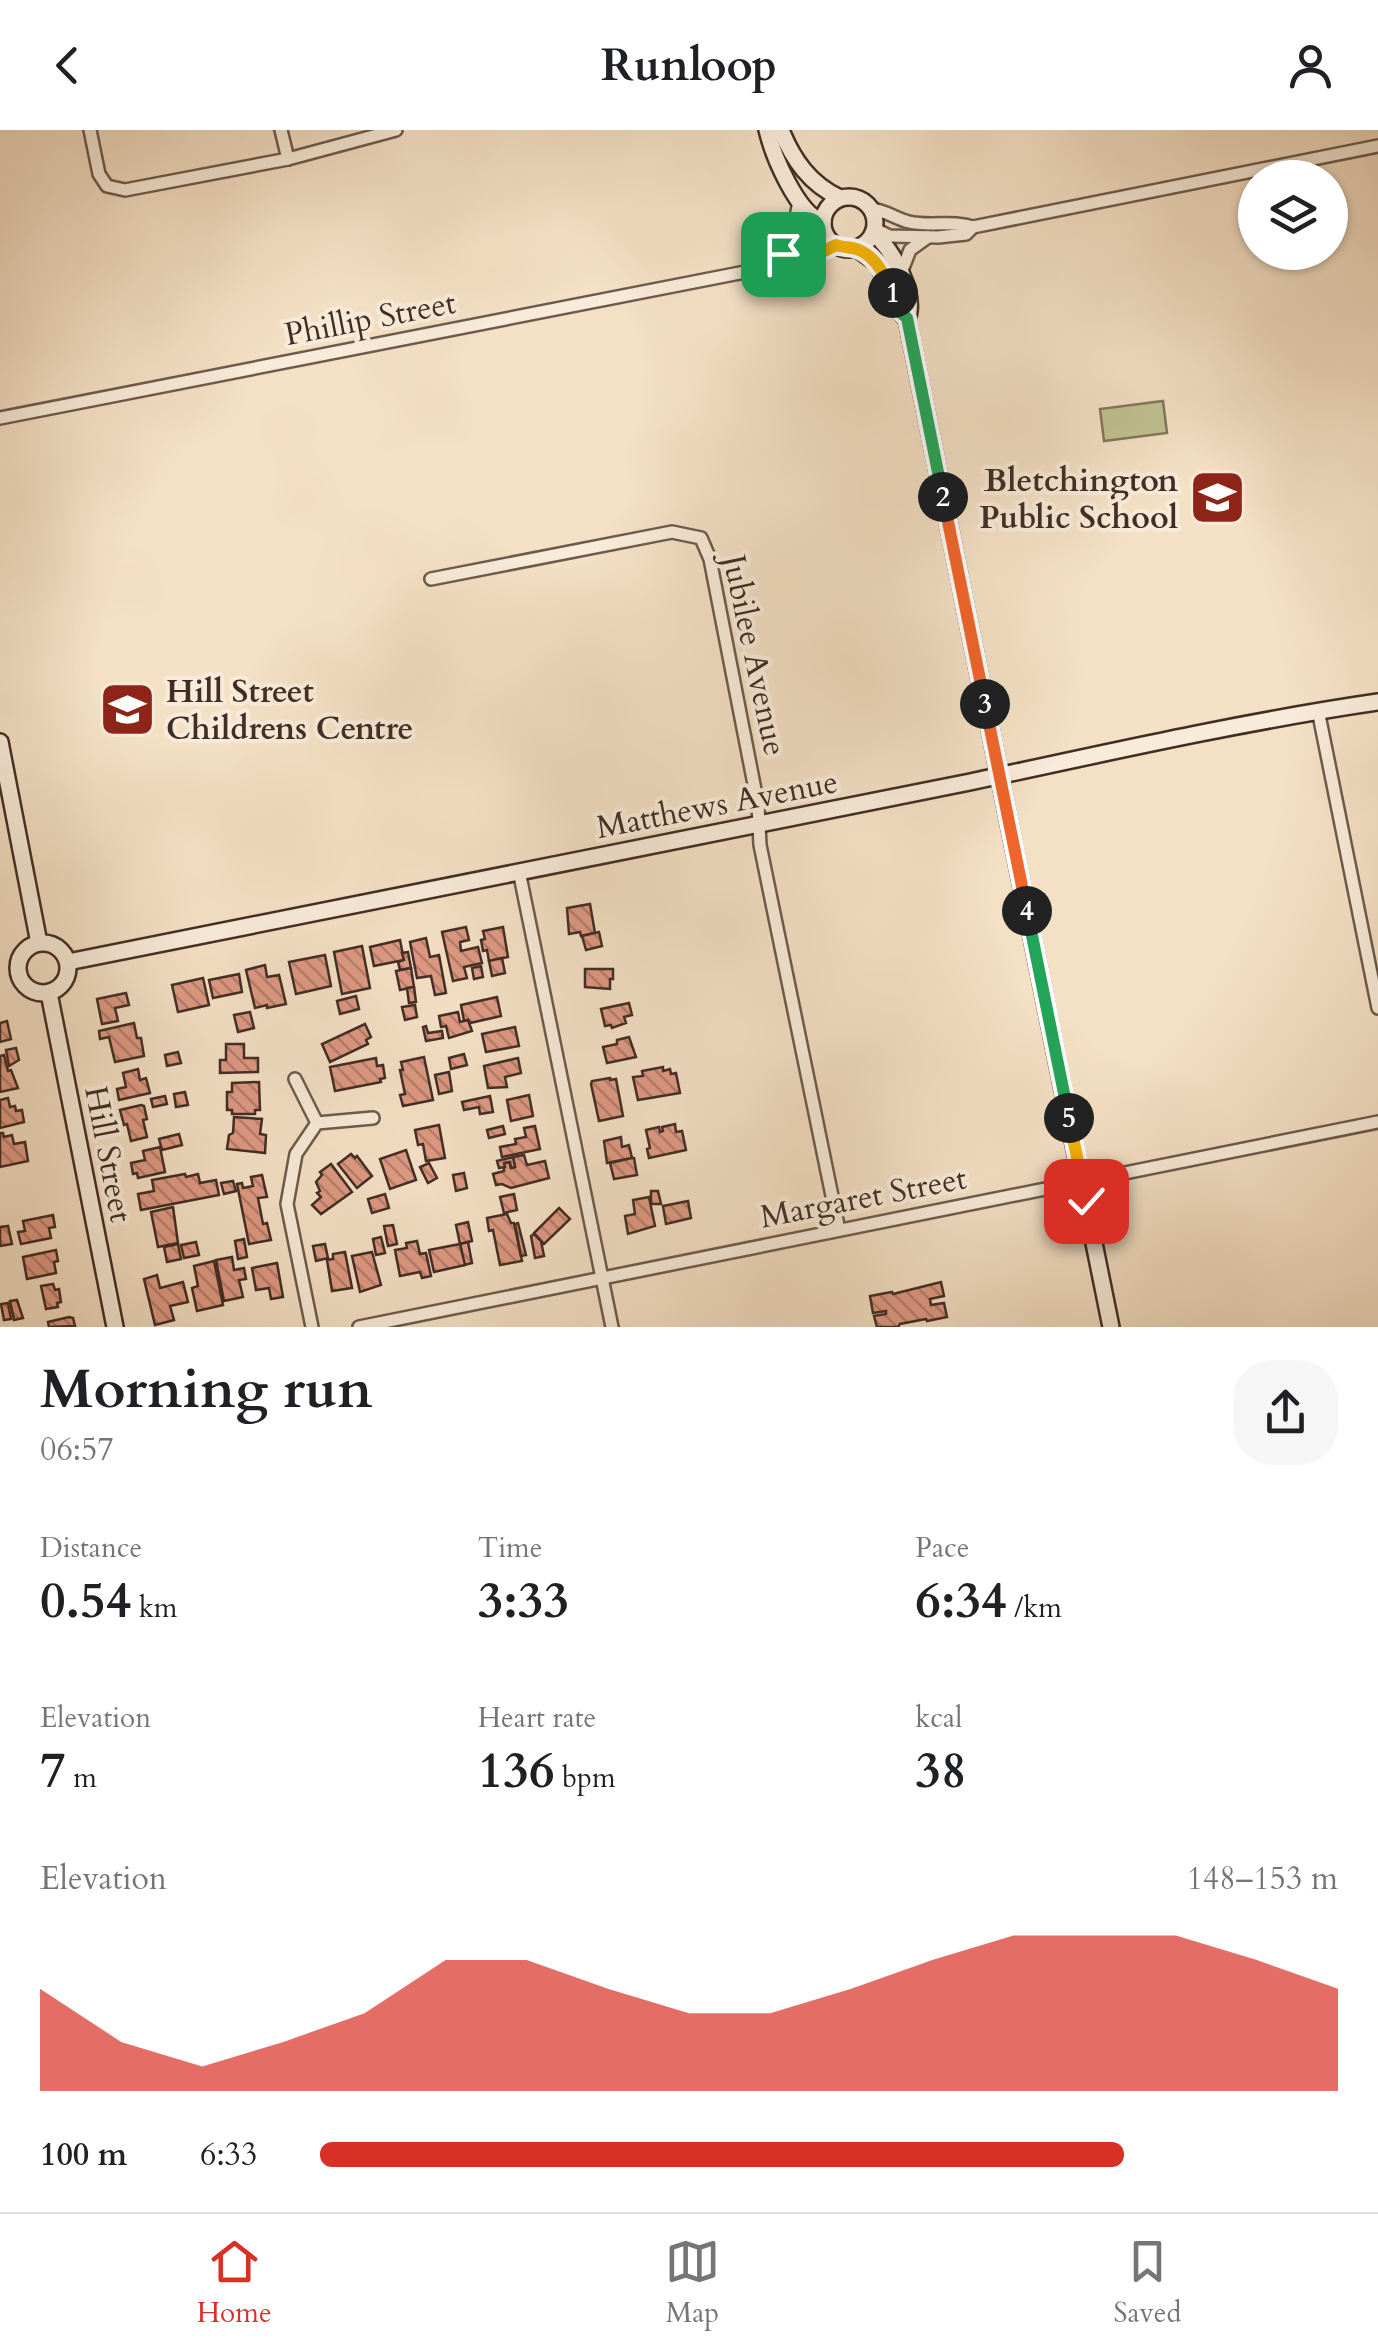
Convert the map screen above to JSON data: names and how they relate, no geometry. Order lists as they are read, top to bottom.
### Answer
{
  "streets": {
    "street": [
      "Phillip Street",
      "Jubilee Avenue",
      "Matthews Avenue",
      "Hill Street",
      "Margaret Street"
    ]
  },
  "crossings": [
    ["Jubilee Avenue", "Matthews Avenue"],
    ["Jubilee Avenue", "Margaret Street"],
    ["Matthews Avenue", "Hill Street"]
  ],
  "places": {
    "school or university": ["Bletchington Public School", "Hill Street Childrens Centre"]
  },
  "page": {
    "header": "Runloop",
    "pins": [
      "1",
      "2",
      "3",
      "4",
      "5"
    ],
    "heading": ["Morning run", "06:57"],
    "stats": [
      ["Distance", "0.54 km"],
      ["Time", "3:33"],
      ["Pace", "6:34 /km"],
      ["Elevation", "7 m"],
      ["Heart rate", "136 bpm"],
      ["kcal", "38"]
    ],
    "chart": ["Elevation", "148–153 m"],
    "list": [
      {
        "name": "100 m",
        "note": "6:33"
      }
    ],
    "tabs": ["Home", "Map", "Saved"]
  }
}
